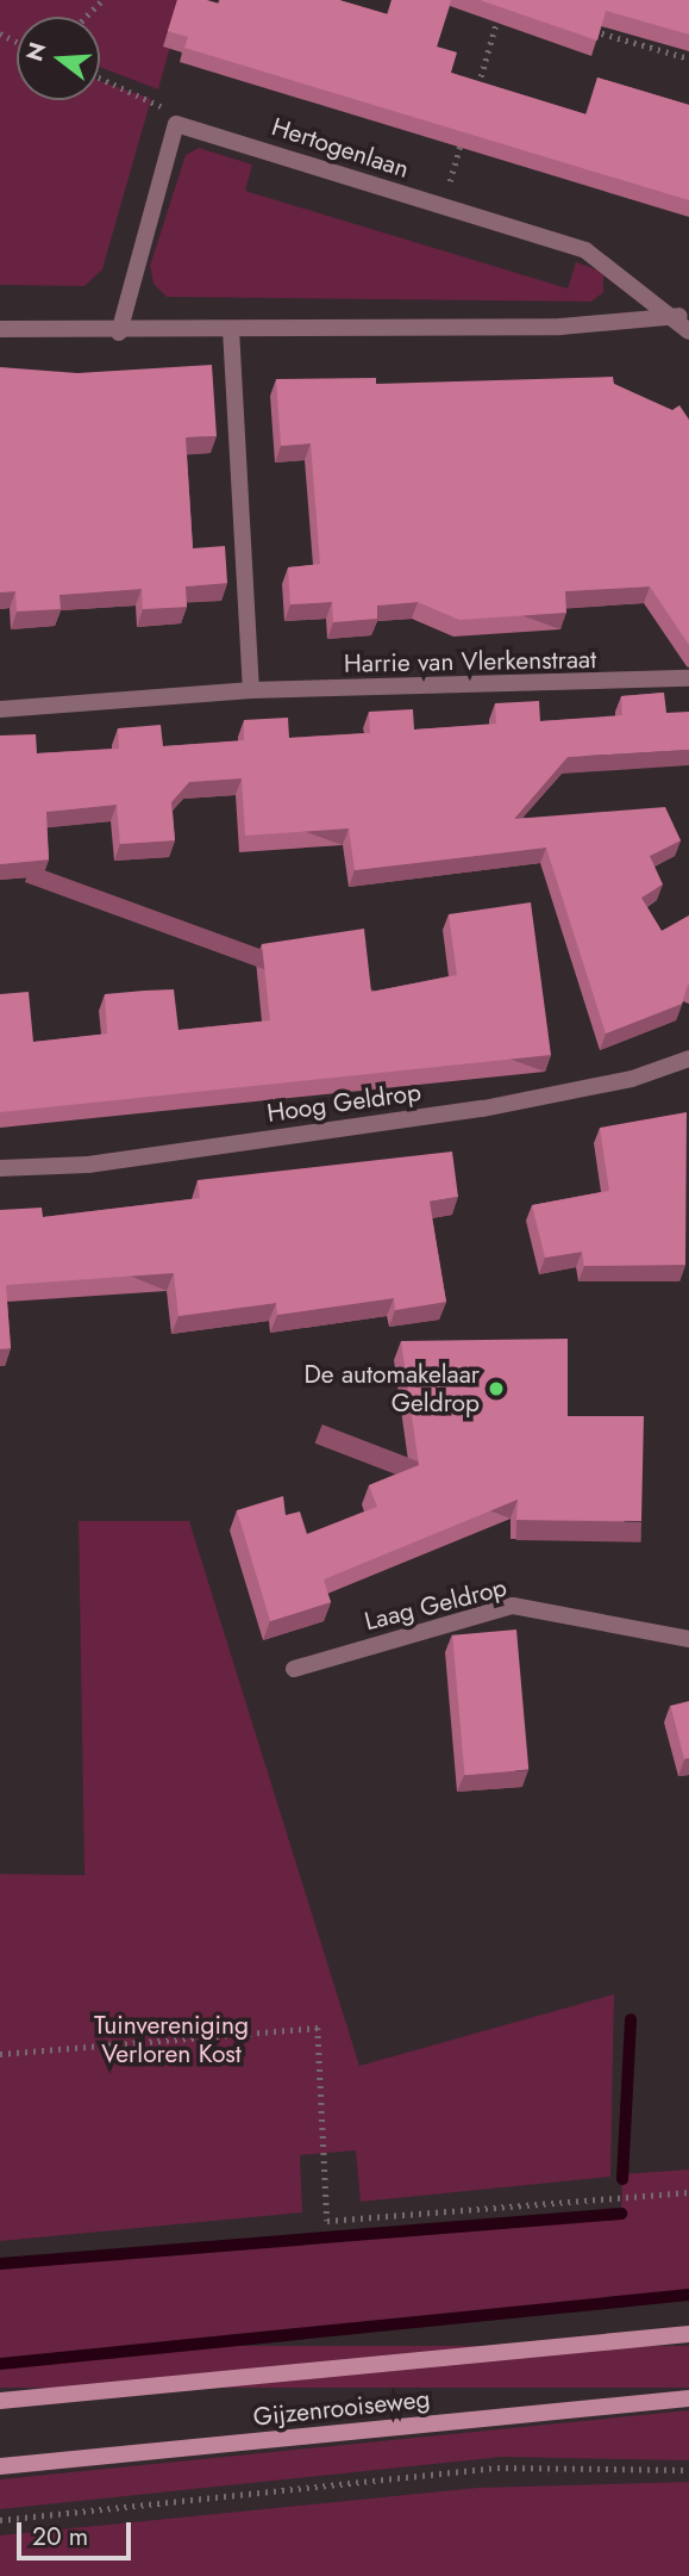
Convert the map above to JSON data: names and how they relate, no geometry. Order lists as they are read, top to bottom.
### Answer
{
  "streets": {
    "main road": ["Gijzenrooiseweg"],
    "street": [
      "Hertogenlaan",
      "Harrie van Vlerkenstraat",
      "Hoog Geldrop",
      "Laag Geldrop"
    ]
  },
  "parks": ["Tuinvereniging Verloren Kost"],
  "places": ["De automakelaar Geldrop"],
  "scale_bar": "20 m",
  "north": "left"
}
